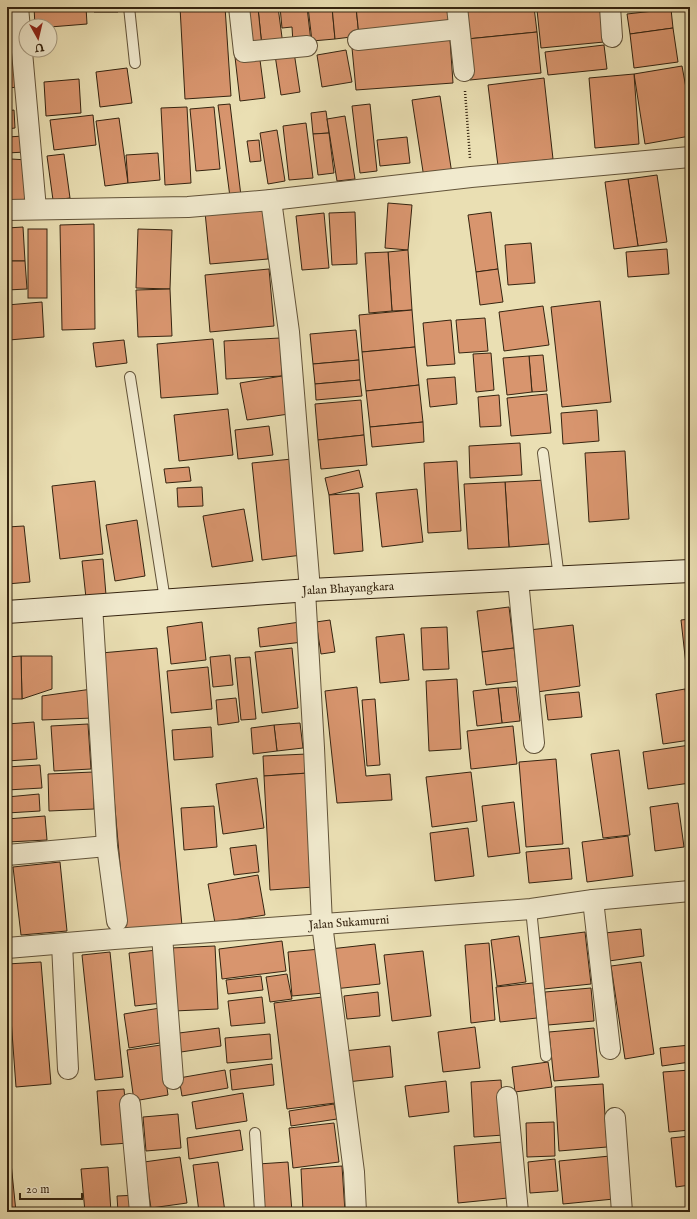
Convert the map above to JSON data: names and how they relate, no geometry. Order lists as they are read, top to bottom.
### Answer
{
  "streets": {
    "main road": ["Jalan Bhayangkara"],
    "street": ["Jalan Sukamurni"]
  },
  "scale_bar": "20 m",
  "north": "bottom"
}
